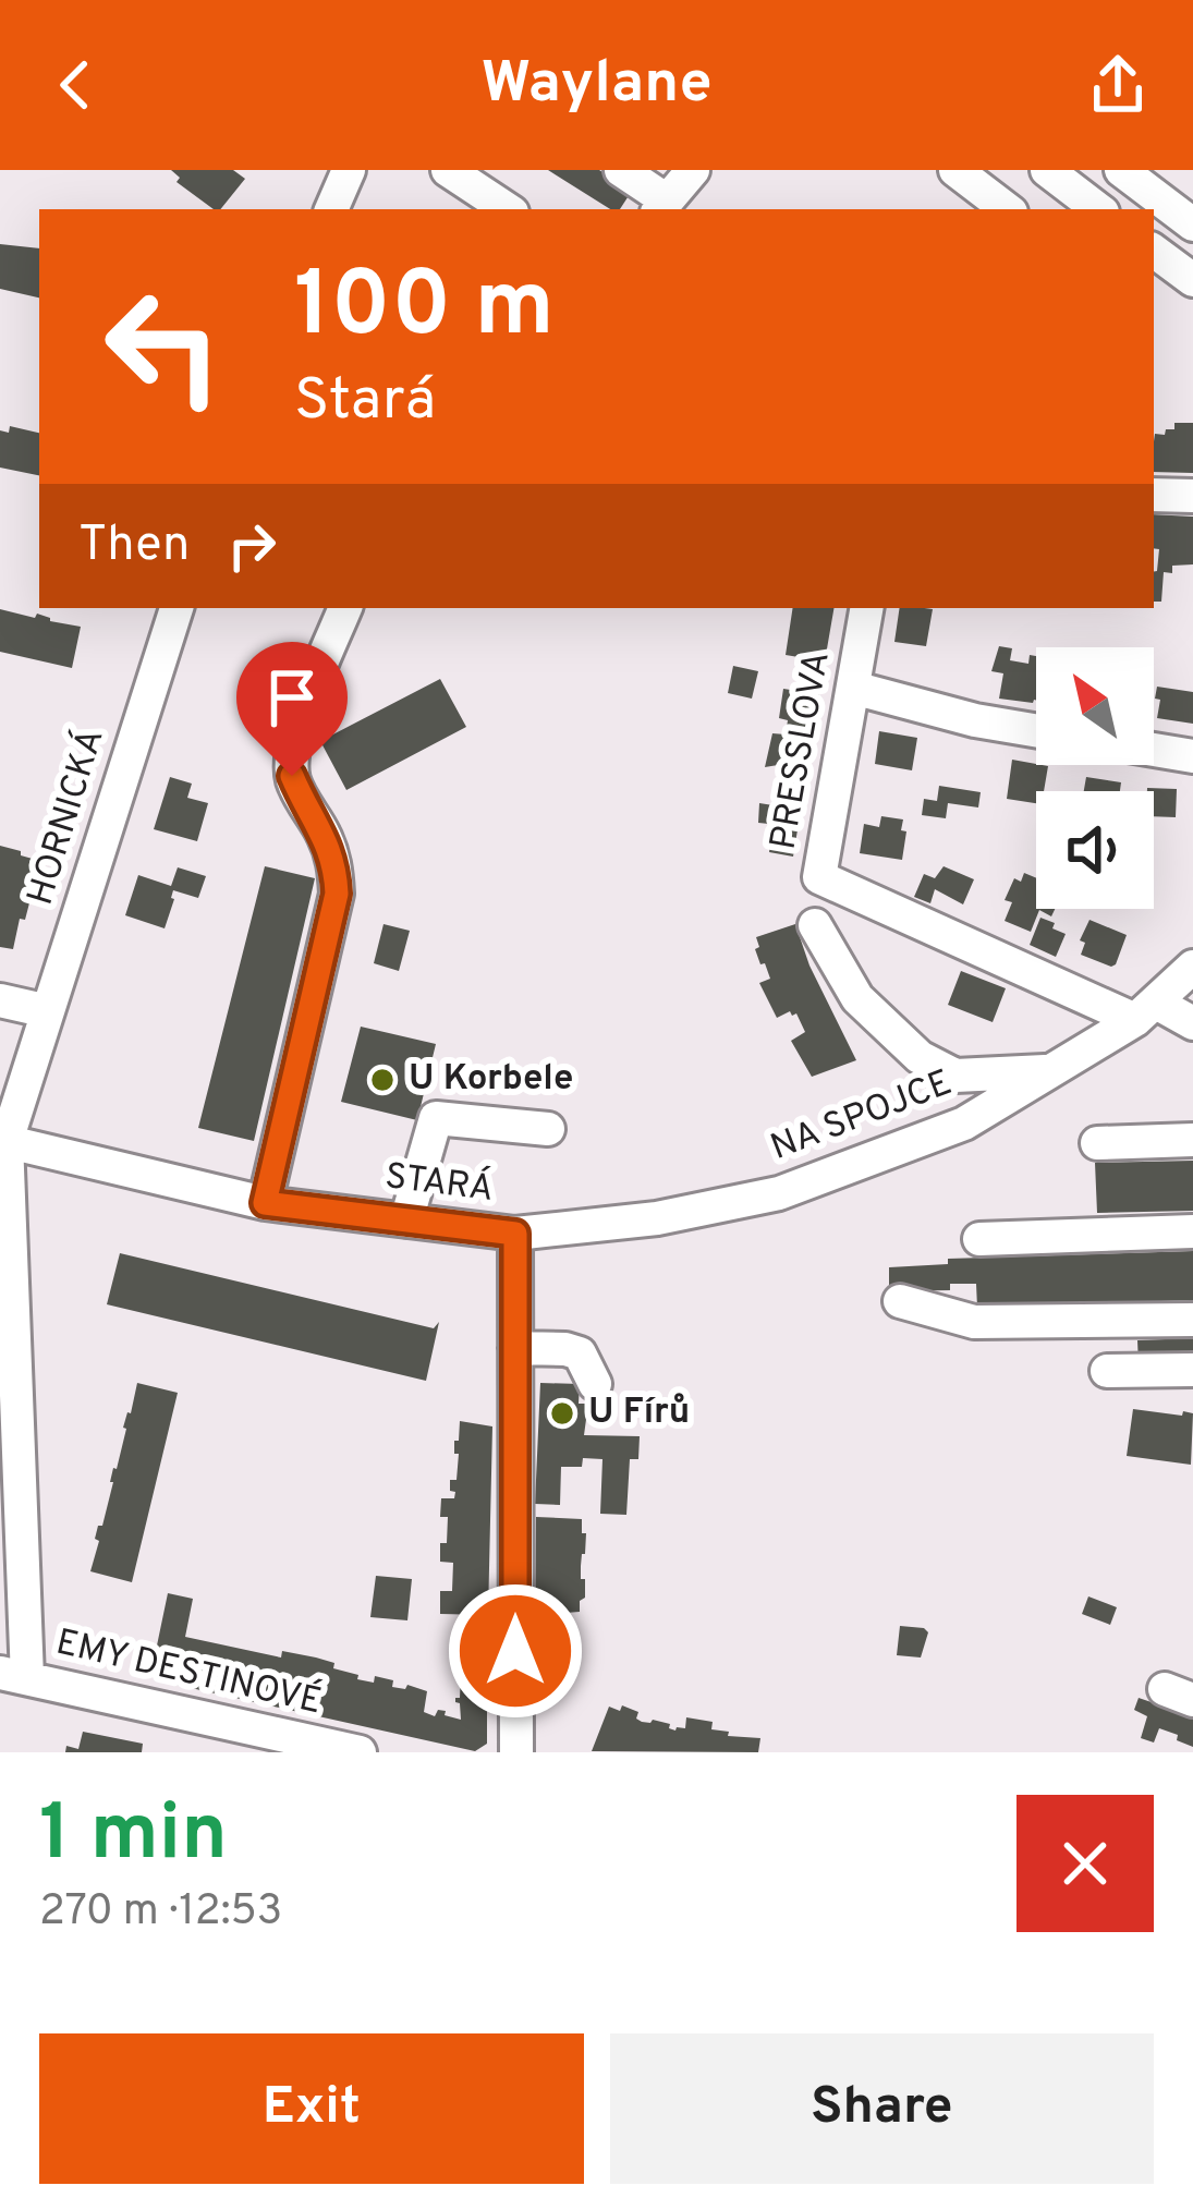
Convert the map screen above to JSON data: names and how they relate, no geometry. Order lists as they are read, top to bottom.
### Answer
{
  "streets": {
    "street": [
      "PRESSLOVA",
      "HORNICKÁ",
      "NA SPOJCE",
      "STARÁ",
      "EMY DESTINOVÉ"
    ]
  },
  "crossings": [
    ["PRESSLOVA", "NA SPOJCE"],
    ["HORNICKÁ", "STARÁ"],
    ["HORNICKÁ", "EMY DESTINOVÉ"],
    ["NA SPOJCE", "STARÁ"]
  ],
  "places": ["U Korbele", "U Fírů"],
  "north": "top left",
  "page": {
    "header": "Waylane",
    "turn": ["100 m", "Stará"],
    "then": "Then",
    "heading": ["1 min", "270 m · 12:53"],
    "buttons": ["Exit", "Share"]
  }
}
